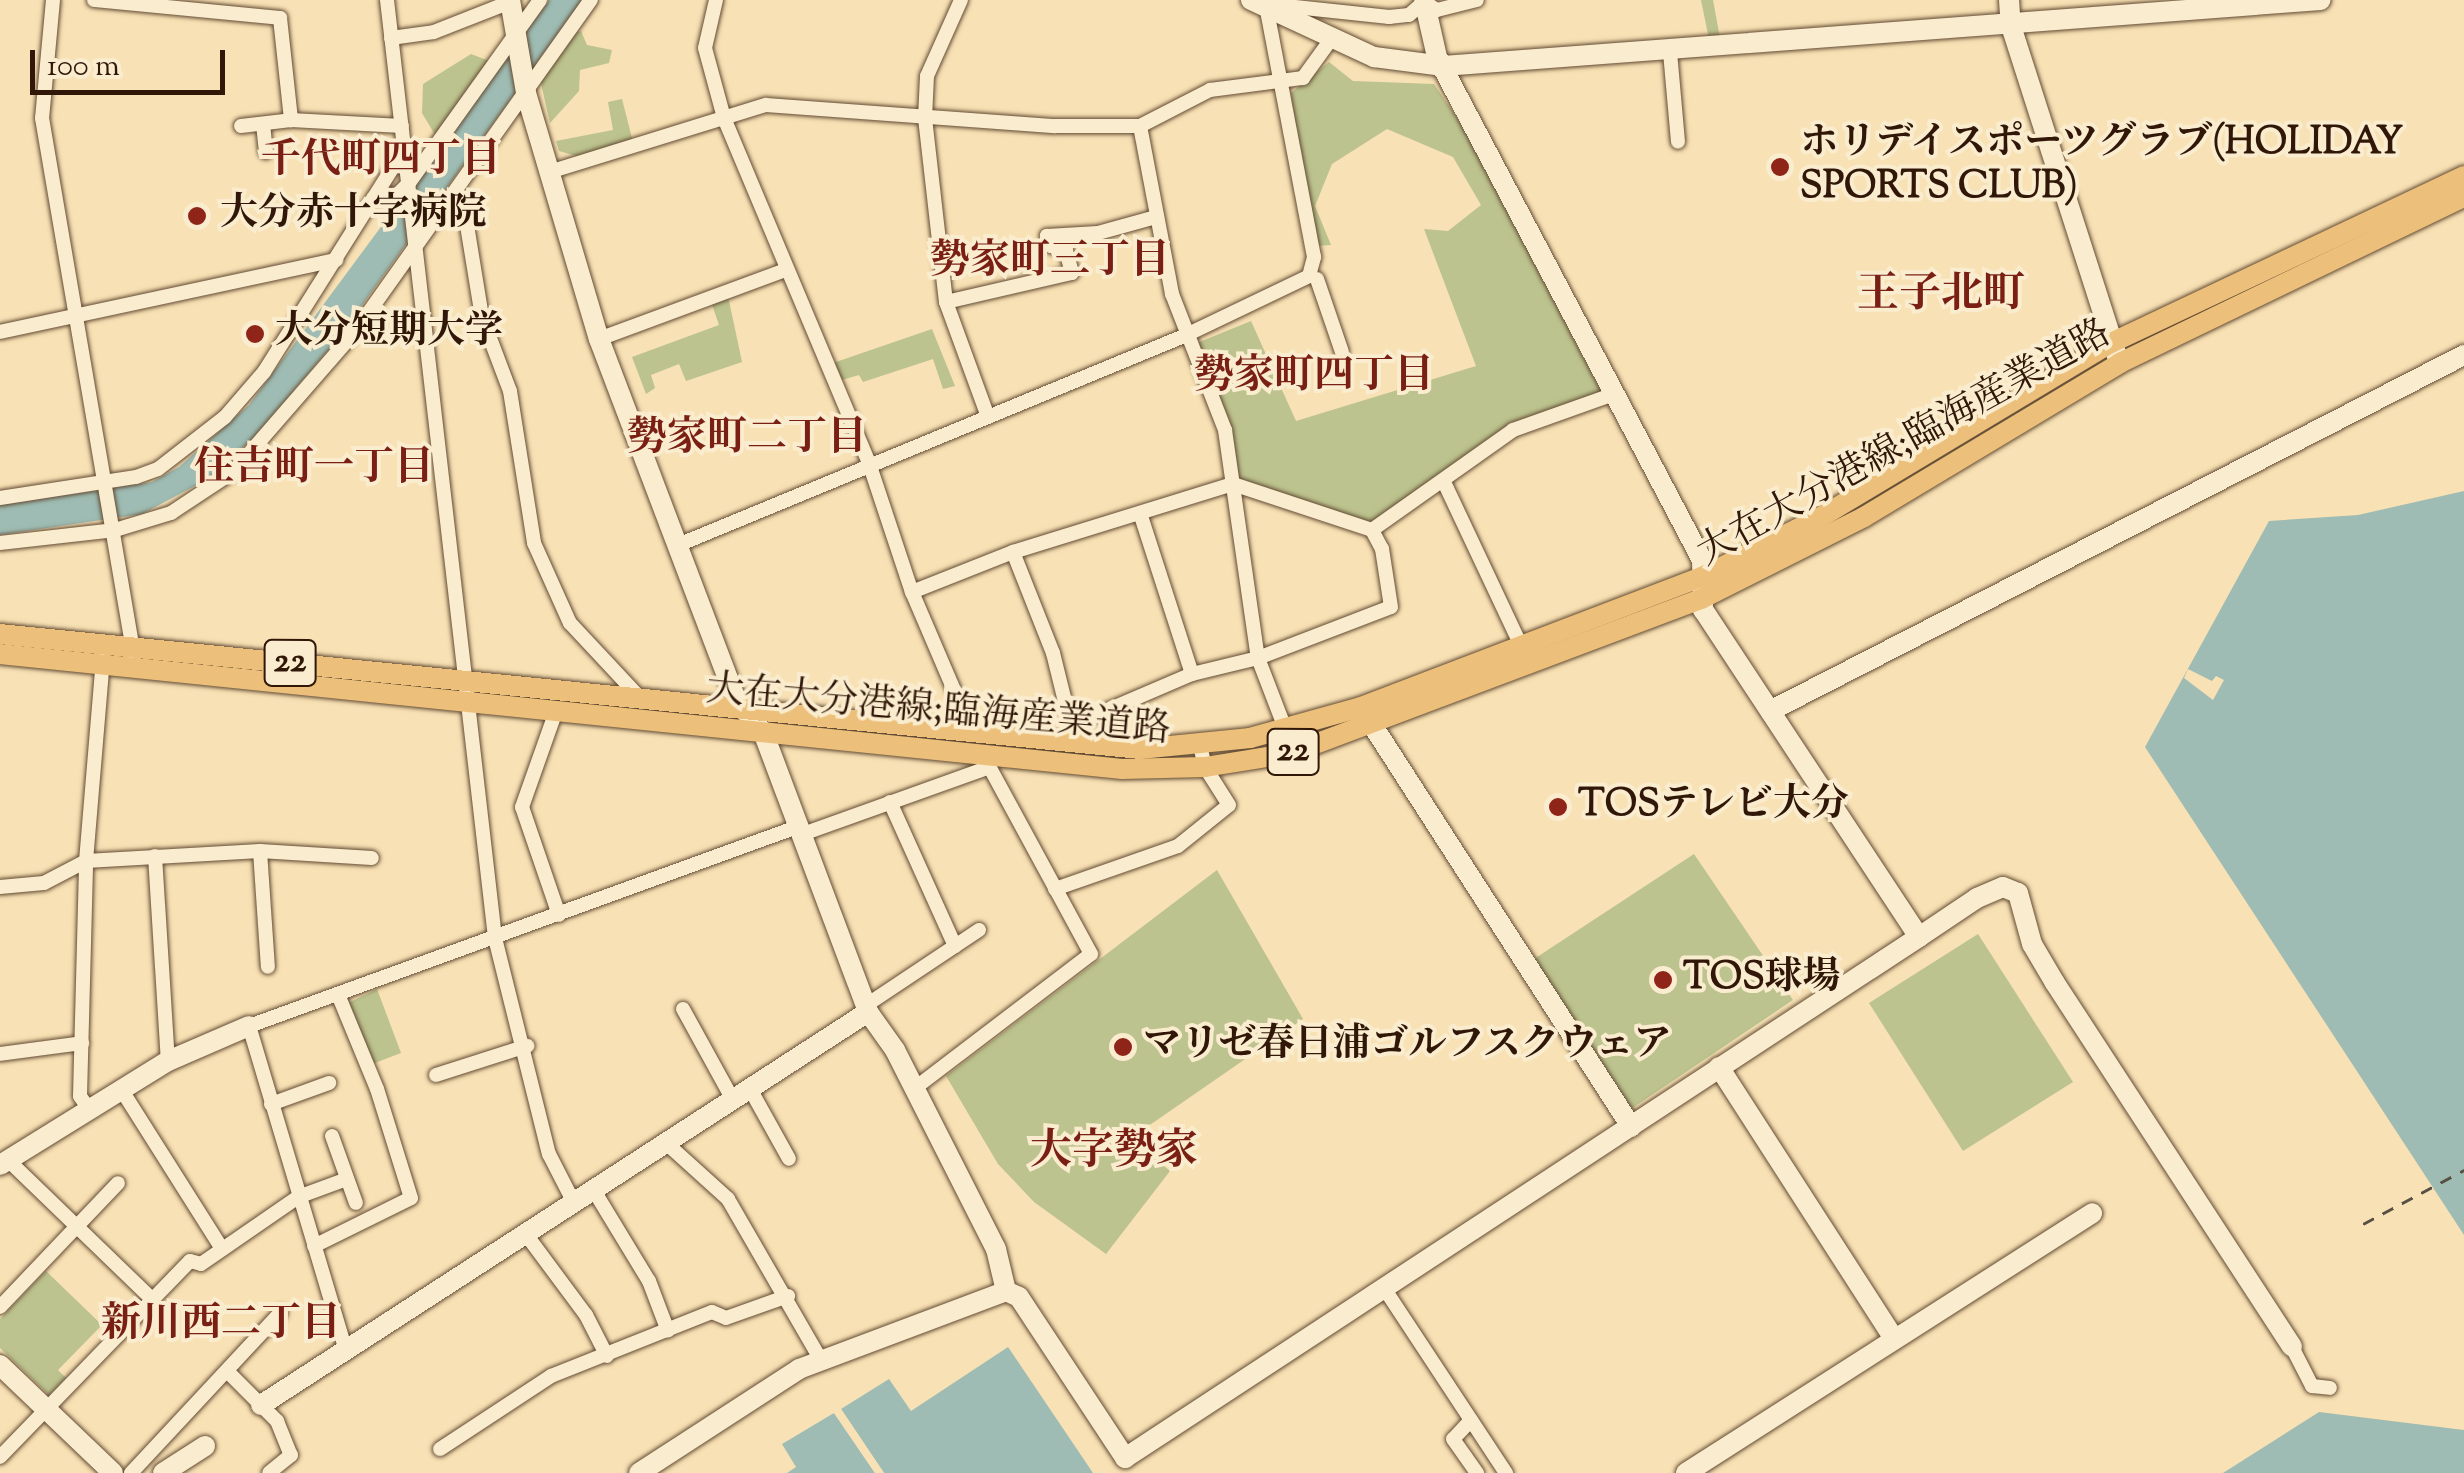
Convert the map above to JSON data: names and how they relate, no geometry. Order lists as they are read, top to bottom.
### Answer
{
  "streets": {
    "main road": ["大在大分港線;臨海産業道路", "22"]
  },
  "districts": [
    "千代町四丁目",
    "勢家町三丁目",
    "王子北町",
    "勢家町四丁目",
    "勢家町二丁目",
    "住吉町一丁目",
    "大字勢家",
    "新川西二丁目"
  ],
  "places": [
    "ホリデイスポーツグラブ(HOLIDAY SPORTS CLUB)",
    "大分赤十字病院",
    "大分短期大学",
    "TOSテレビ大分",
    "TOS球場",
    "マリゼ春日浦ゴルフスクウェア"
  ],
  "scale_bar": "100 m"
}
